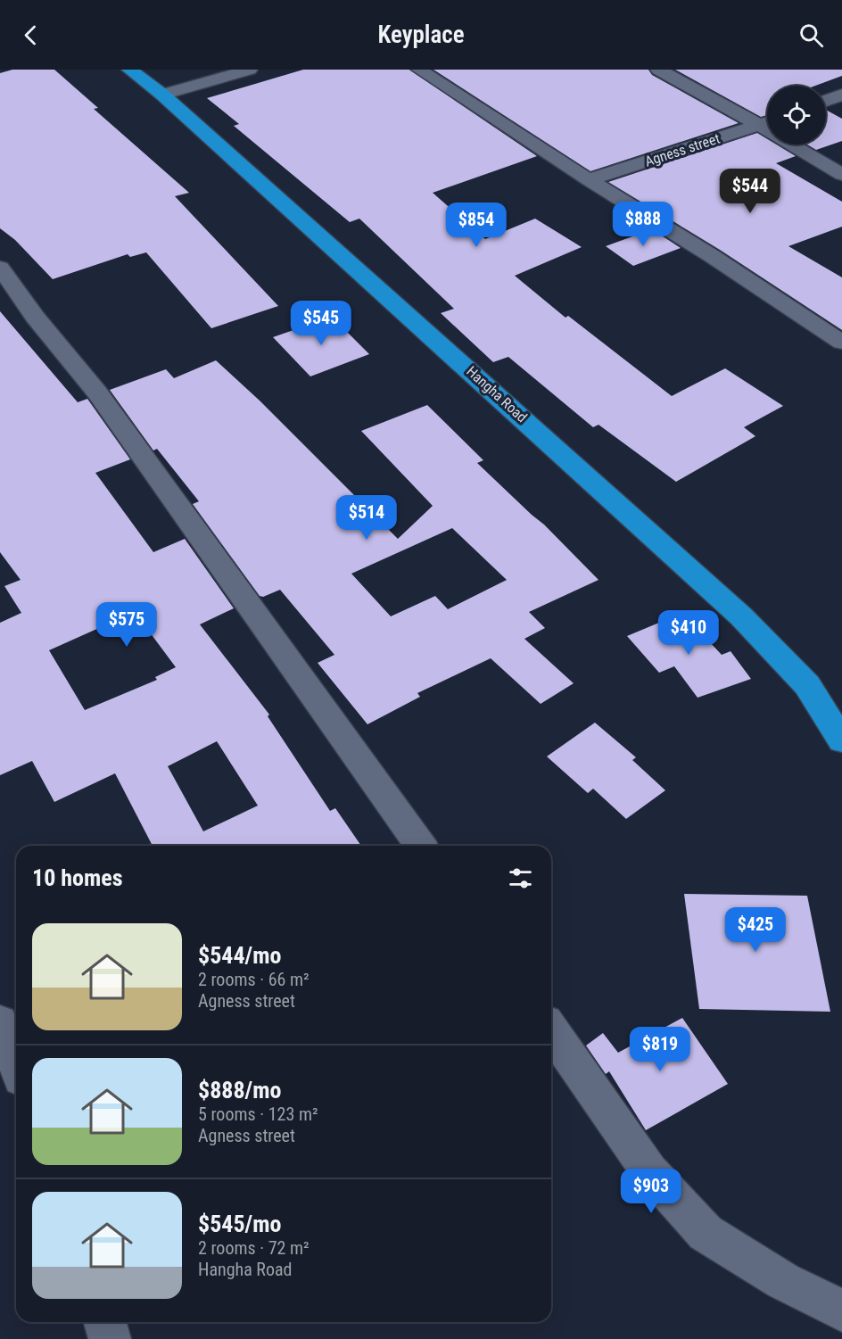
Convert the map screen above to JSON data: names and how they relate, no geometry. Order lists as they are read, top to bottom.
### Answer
{
  "streets": {
    "highway": ["Hangha Road"],
    "street": ["Agness street"]
  },
  "page": {
    "header": "Keyplace",
    "price": [
      "$544",
      "$888",
      "$854",
      "$545",
      "$514",
      "$575",
      "$410",
      "$425",
      "$819",
      "$903"
    ],
    "heading": "10 homes",
    "list": [
      {
        "name": "$544/mo",
        "note": "2 rooms · 66 m² · Agness street"
      },
      {
        "name": "$888/mo",
        "note": "5 rooms · 123 m² · Agness street"
      },
      {
        "name": "$545/mo",
        "note": "2 rooms · 72 m² · Hangha Road"
      }
    ]
  }
}
